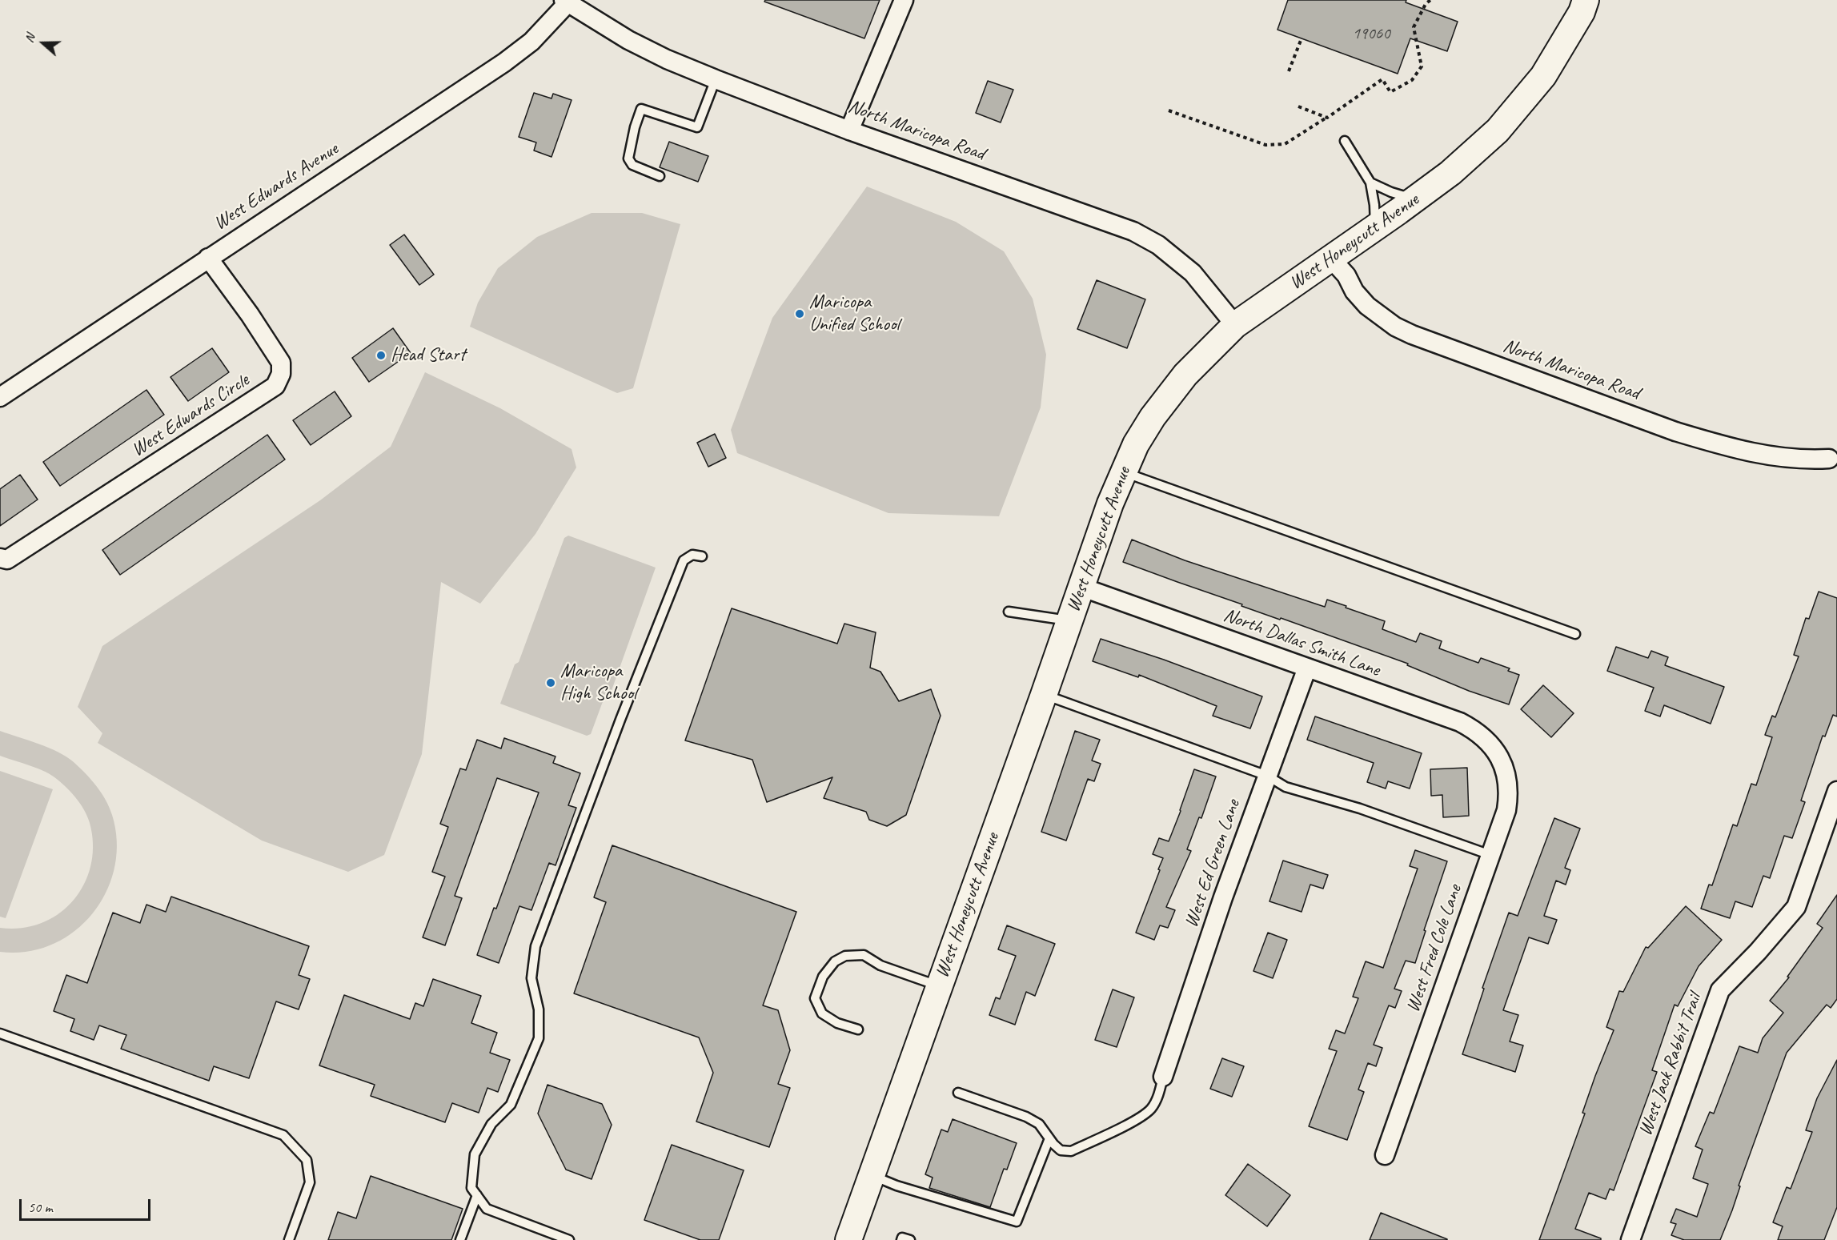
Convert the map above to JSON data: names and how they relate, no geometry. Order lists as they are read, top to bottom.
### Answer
{
  "streets": {
    "street": [
      "North Maricopa Road",
      "West Edwards Avenue",
      "West Honeycutt Avenue",
      "West Edwards Circle",
      "North Dallas Smith Lane",
      "West Ed Green Lane",
      "West Fred Cole Lane",
      "West Jack Rabbit Trail"
    ]
  },
  "crossings": [
    ["North Maricopa Road", "West Edwards Avenue"],
    ["North Maricopa Road", "West Honeycutt Avenue"],
    ["West Edwards Avenue", "West Edwards Circle"],
    ["West Honeycutt Avenue", "North Dallas Smith Lane"],
    ["North Dallas Smith Lane", "West Ed Green Lane"],
    ["North Dallas Smith Lane", "West Fred Cole Lane"]
  ],
  "places": ["Maricopa Unified School", "Head Start", "Maricopa High School"],
  "house_numbers": ["19060"],
  "scale_bar": "50 m",
  "north": "left"
}
